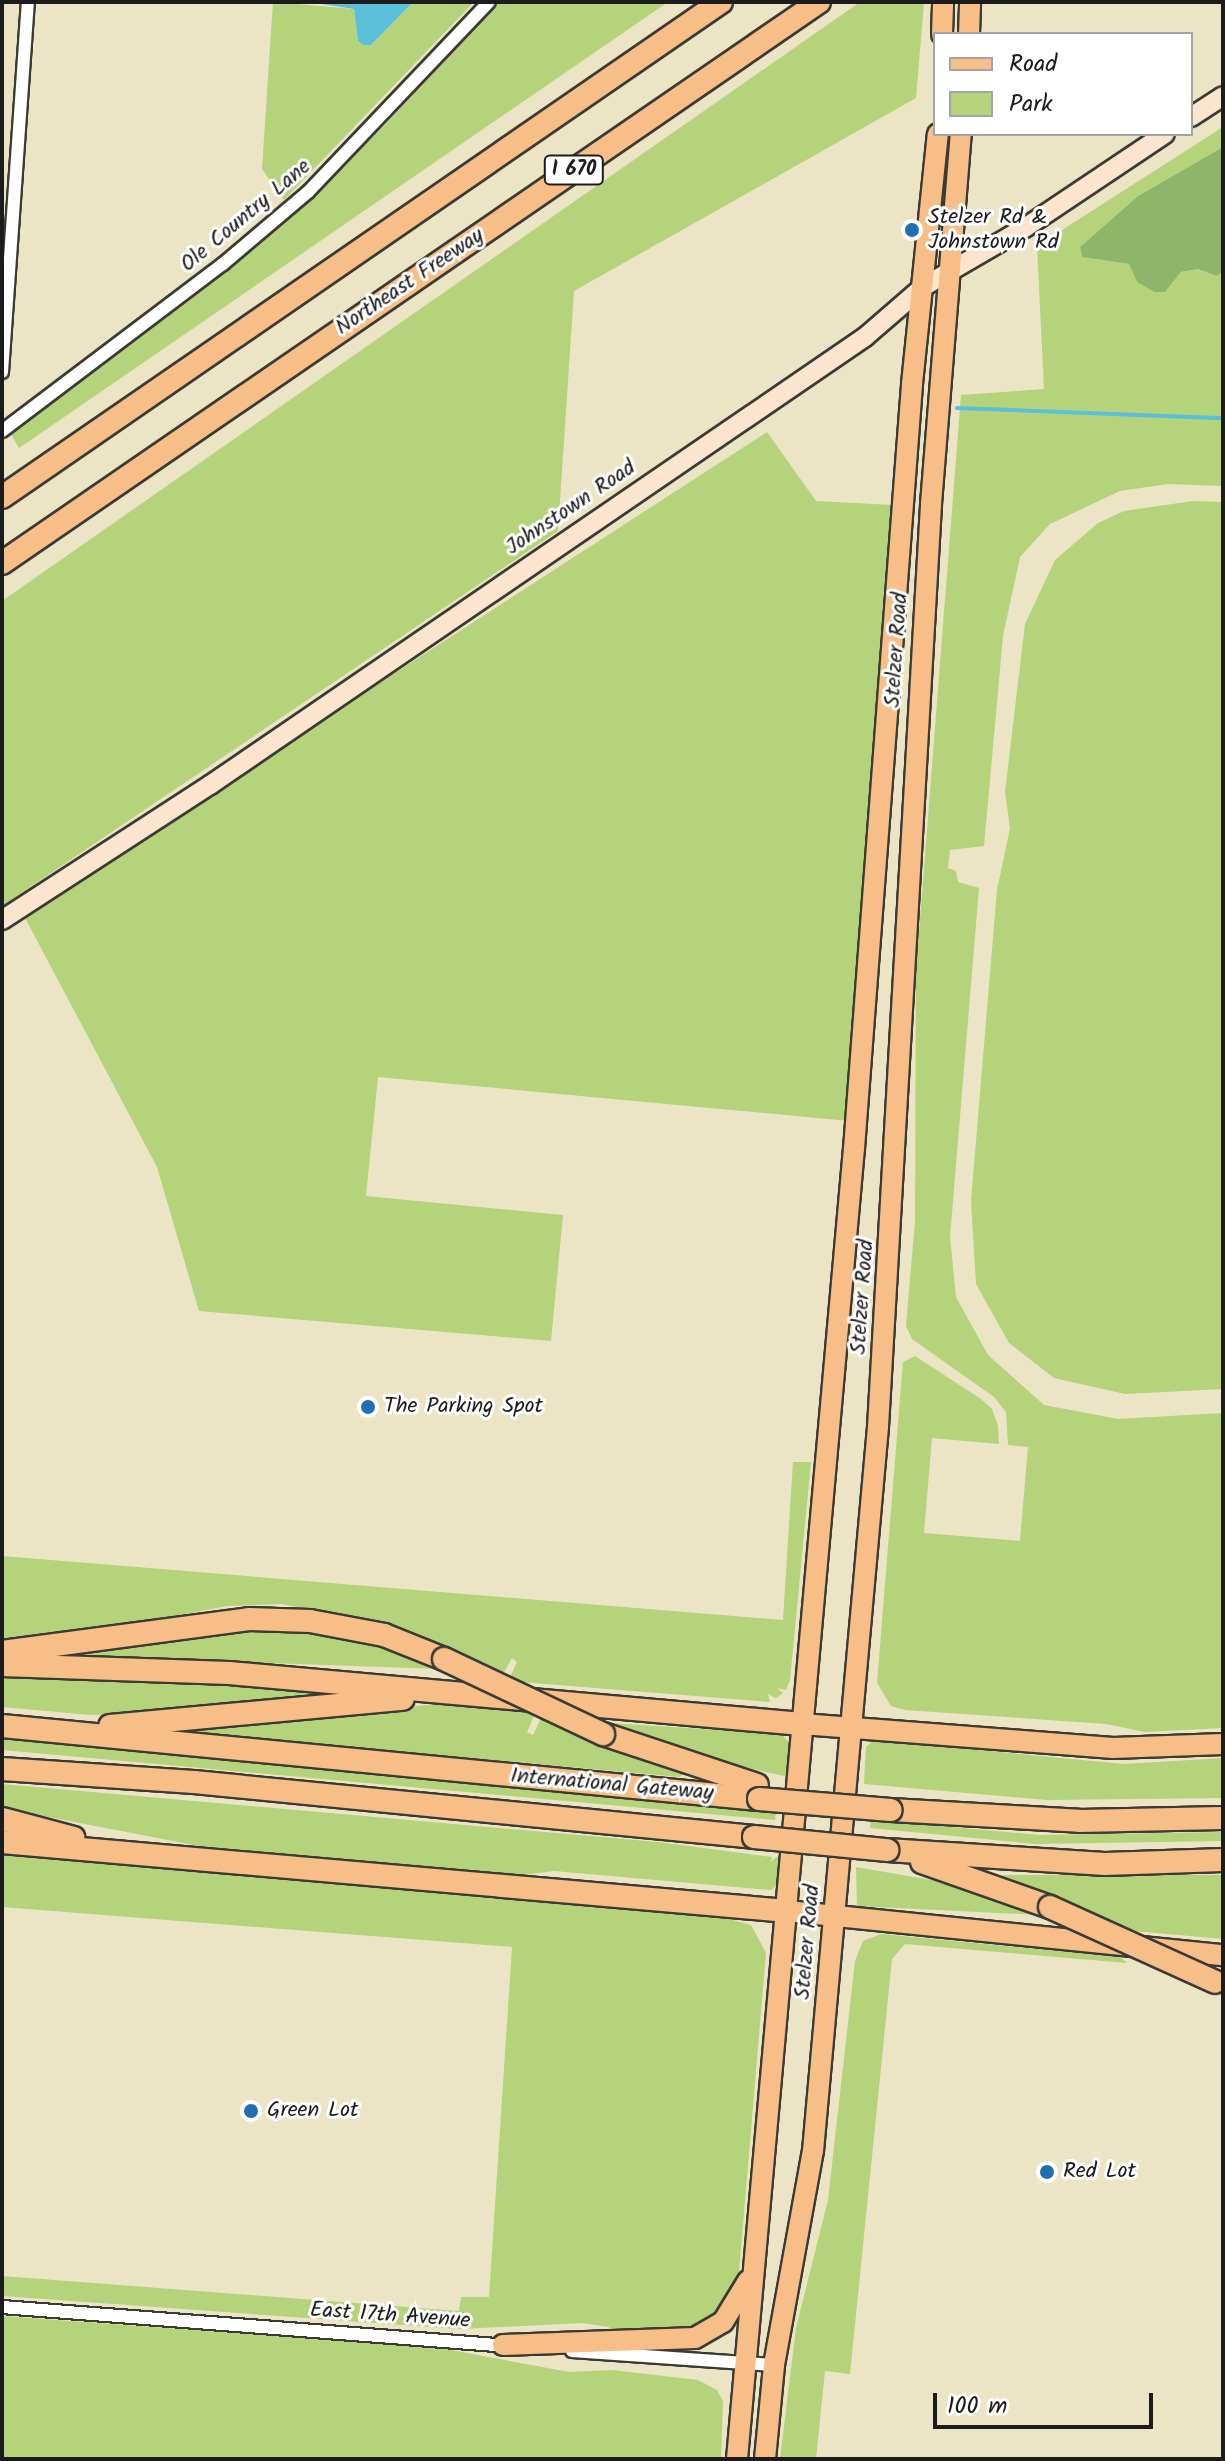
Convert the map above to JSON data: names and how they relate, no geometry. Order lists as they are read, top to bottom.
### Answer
{
  "streets": {
    "highway": ["I 670", "Northeast Freeway", "International Gateway"],
    "main road": ["Johnstown Road", "Stelzer Road"],
    "street": ["Ole Country Lane", "East 17th Avenue"]
  },
  "crossings": [
    ["Johnstown Road", "Stelzer Road"],
    ["Stelzer Road", "East 17th Avenue"]
  ],
  "places": [
    "Stelzer Rd & Johnstown Rd",
    "The Parking Spot",
    "Green Lot",
    "Red Lot"
  ],
  "legend": ["Road", "Park"],
  "scale_bar": "100 m"
}
